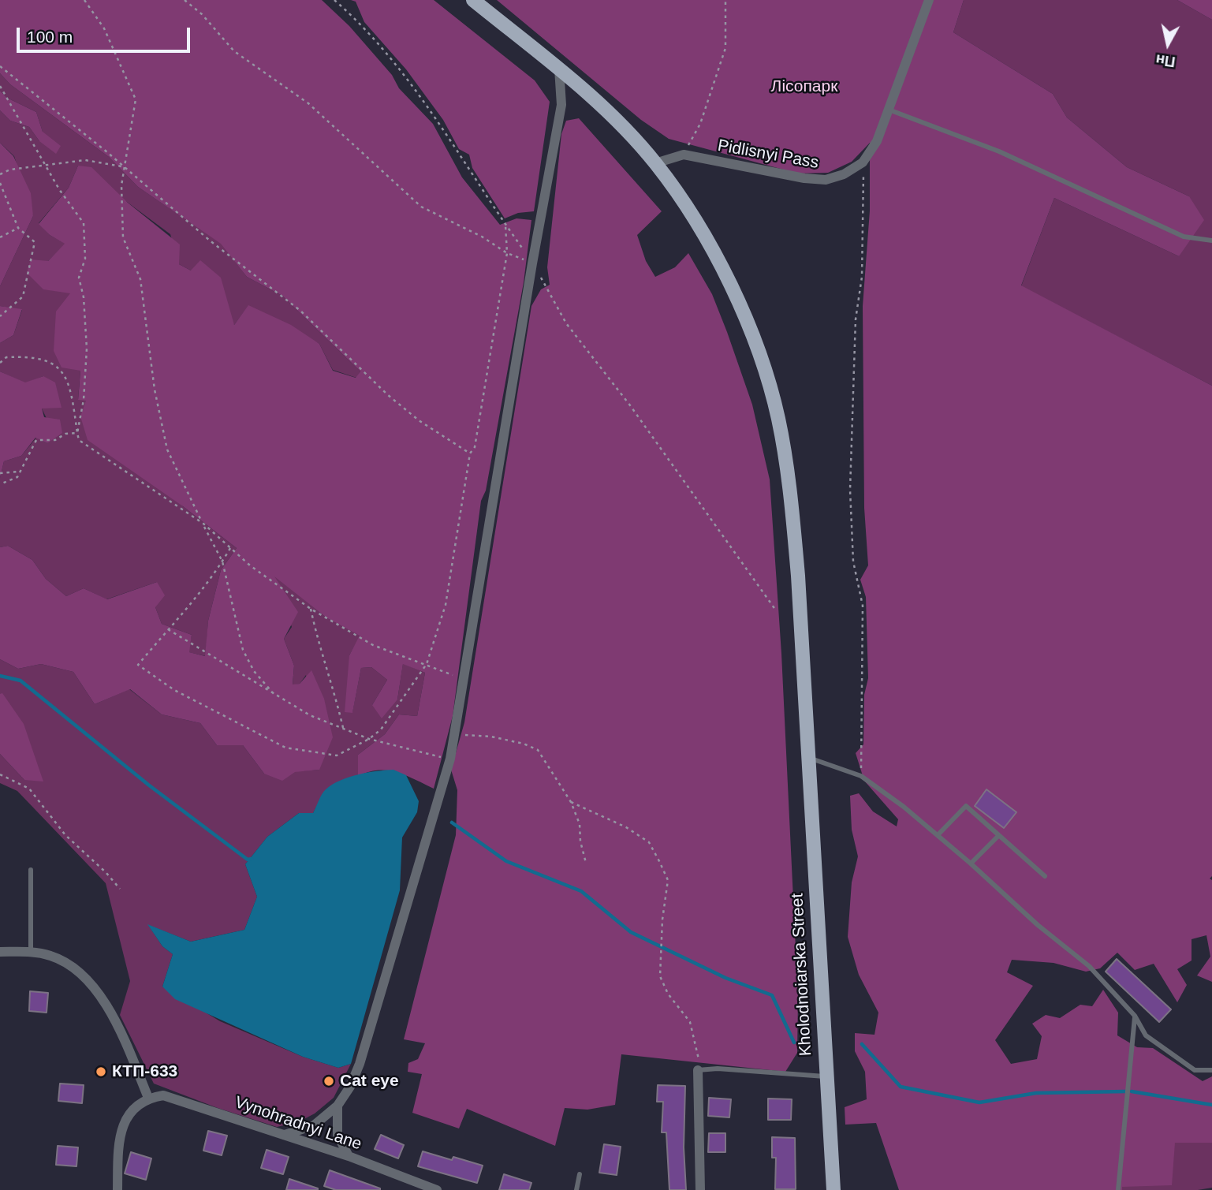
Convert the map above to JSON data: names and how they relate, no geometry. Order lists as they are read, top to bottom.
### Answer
{
  "streets": {
    "main road": ["Kholodnoiarska Street"],
    "street": ["Pidlisnyi Pass", "Vynohradnyi Lane"]
  },
  "crossings": [
    ["Pidlisnyi Pass", "Kholodnoiarska Street"]
  ],
  "parks": ["Лісопарк"],
  "places": ["КТП-633", "Cat eye"],
  "scale_bar": "100 m",
  "north": "bottom"
}
